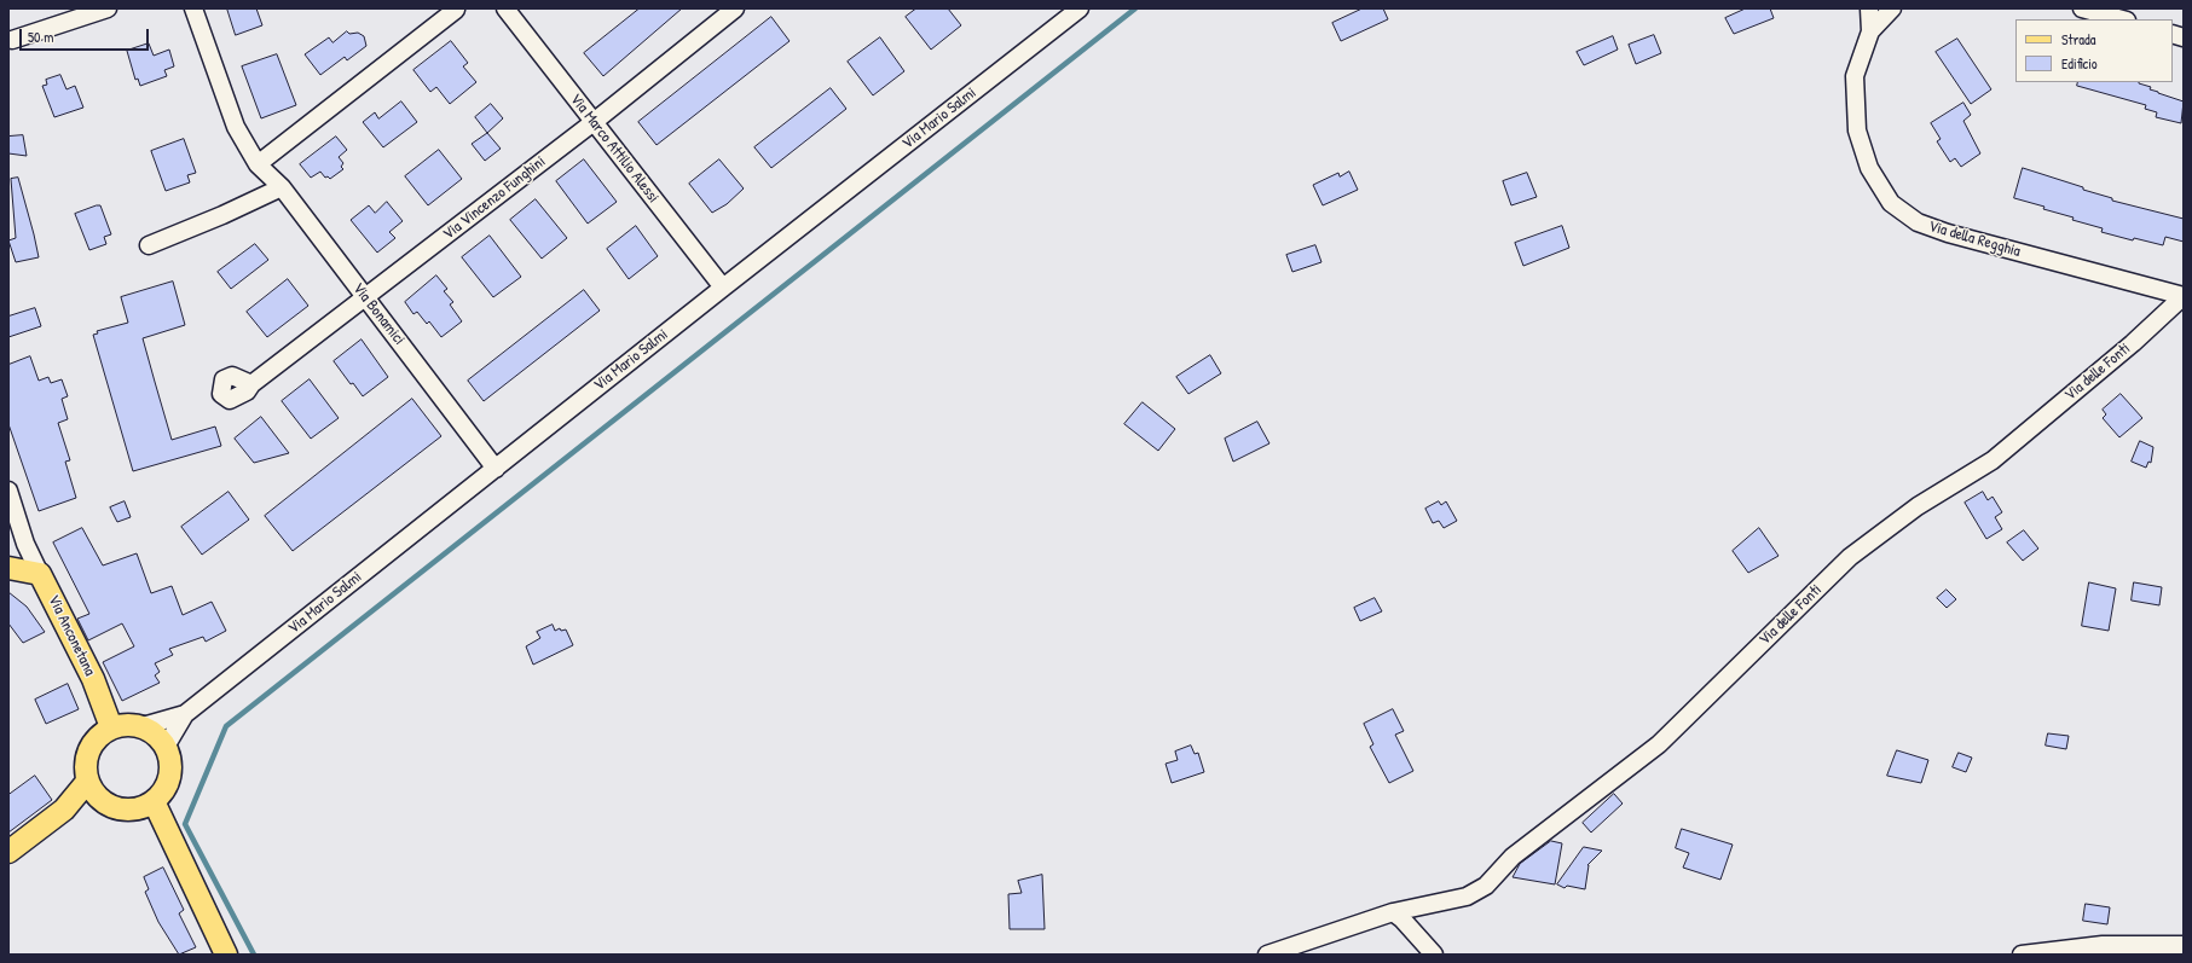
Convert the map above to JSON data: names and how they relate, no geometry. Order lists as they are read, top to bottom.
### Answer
{
  "streets": {
    "main road": ["Via Anconetana"],
    "street": [
      "Via Mario Salmi",
      "Via Marco Attilio Alessi",
      "Via Vincenzo Funghini",
      "Via della Regghia",
      "Via Bonamici",
      "Via delle Fonti"
    ]
  },
  "crossings": [
    ["Via Mario Salmi", "Via Marco Attilio Alessi"],
    ["Via Mario Salmi", "Via Bonamici"],
    ["Via Mario Salmi", "Via Anconetana"],
    ["Via Marco Attilio Alessi", "Via Vincenzo Funghini"],
    ["Via Vincenzo Funghini", "Via Bonamici"],
    ["Via della Regghia", "Via delle Fonti"]
  ],
  "legend": ["Strada", "Edificio"],
  "scale_bar": "50 m"
}
